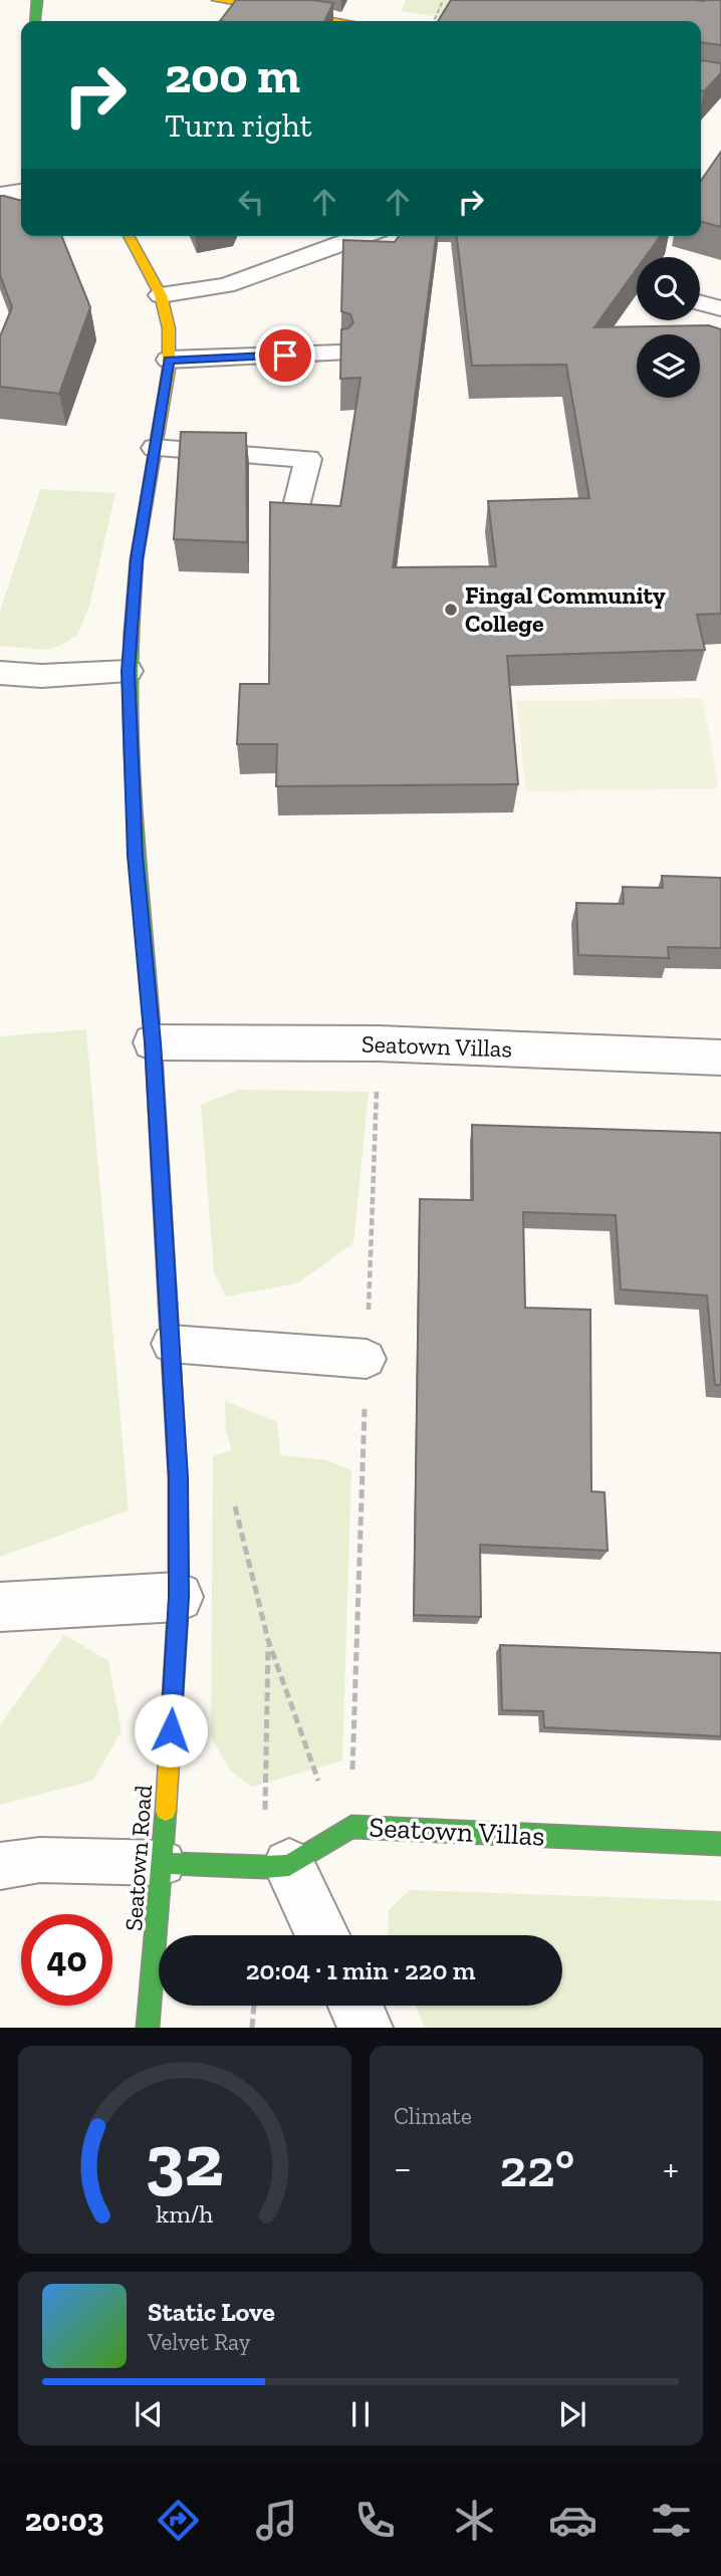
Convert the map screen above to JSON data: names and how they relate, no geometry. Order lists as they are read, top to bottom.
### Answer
{
  "streets": {
    "street": ["Seatown Villas", "Seatown Road"]
  },
  "crossings": [
    ["Seatown Villas", "Seatown Road"]
  ],
  "places": ["Fingal Community College"],
  "page": {
    "turn": ["200 m", "Turn right"],
    "limit": "40",
    "trip": "20:04 · 1 min · 220 m",
    "tile": "Climate",
    "heat": ["−", "22°", "+"],
    "song": ["Static Love", "Velvet Ray"],
    "tabs": "20:03",
    "gauge": ["32", "km/h"]
  }
}
